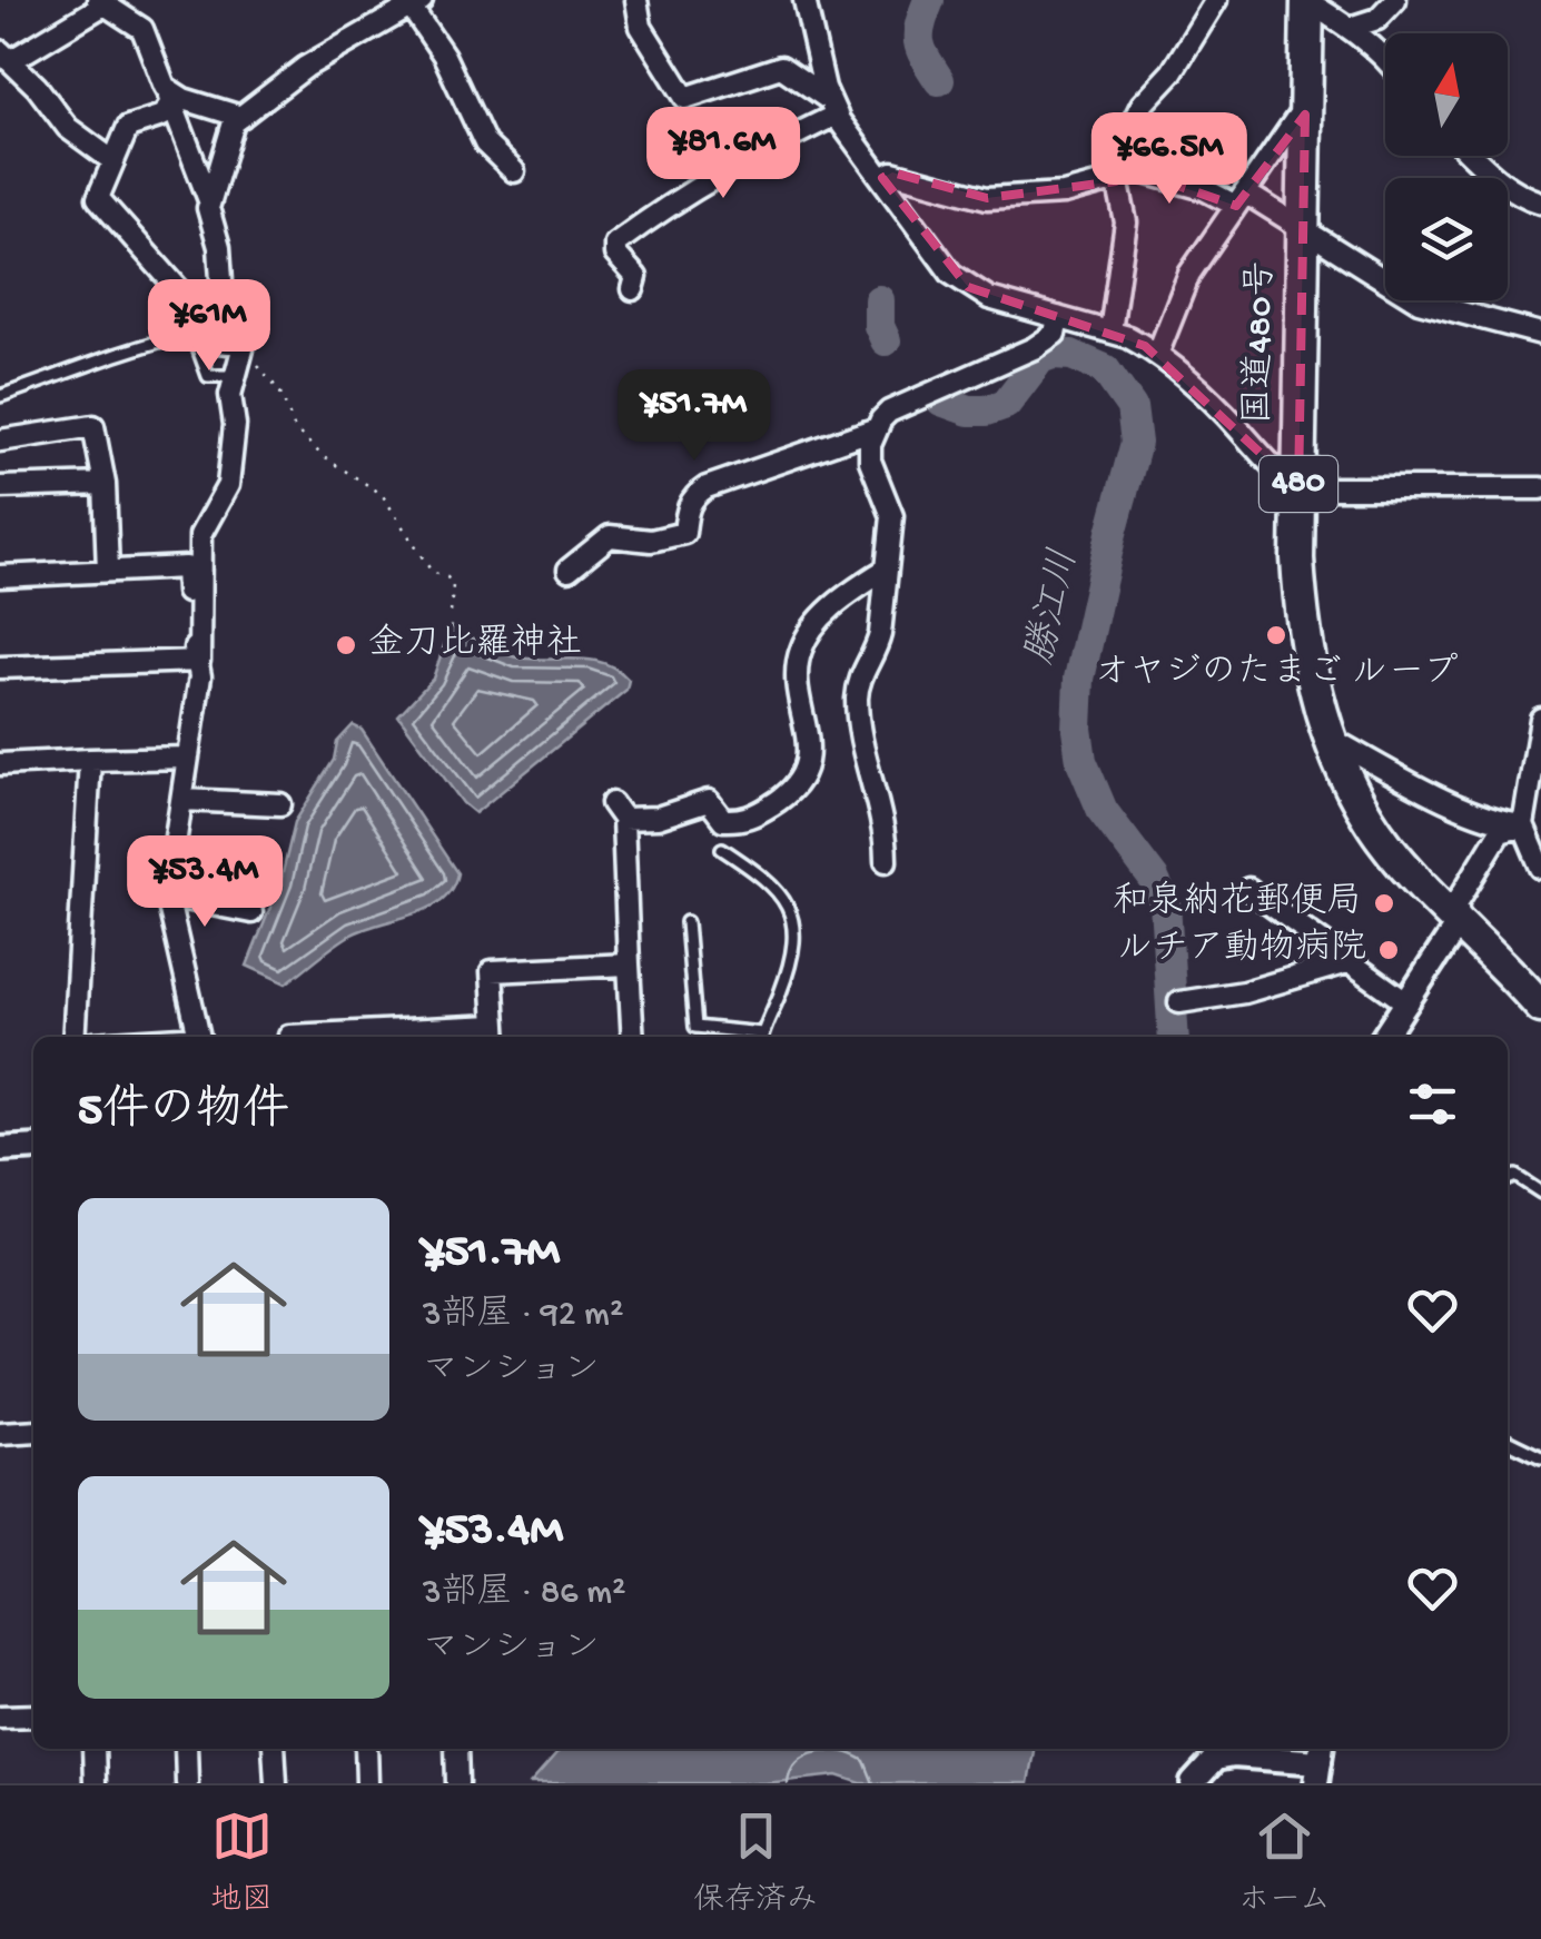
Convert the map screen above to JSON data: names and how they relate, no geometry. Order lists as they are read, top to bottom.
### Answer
{
  "streets": {
    "highway": ["国道480号", "480"]
  },
  "water": ["勝江川"],
  "places": [
    "オヤジのたまご ループ",
    "金刀比羅神社",
    "和泉納花郵便局",
    "ルチア動物病院"
  ],
  "north": "top",
  "page": {
    "price": [
      "¥81.6M",
      "¥66.5M",
      "¥61M",
      "¥51.7M",
      "¥53.4M"
    ],
    "heading": "5件の物件",
    "list": [
      {
        "name": "¥51.7M",
        "note": "3部屋 · 92 m² · マンション"
      },
      {
        "name": "¥53.4M",
        "note": "3部屋 · 86 m² · マンション"
      }
    ],
    "tabs": ["地図", "保存済み", "ホーム"]
  }
}
